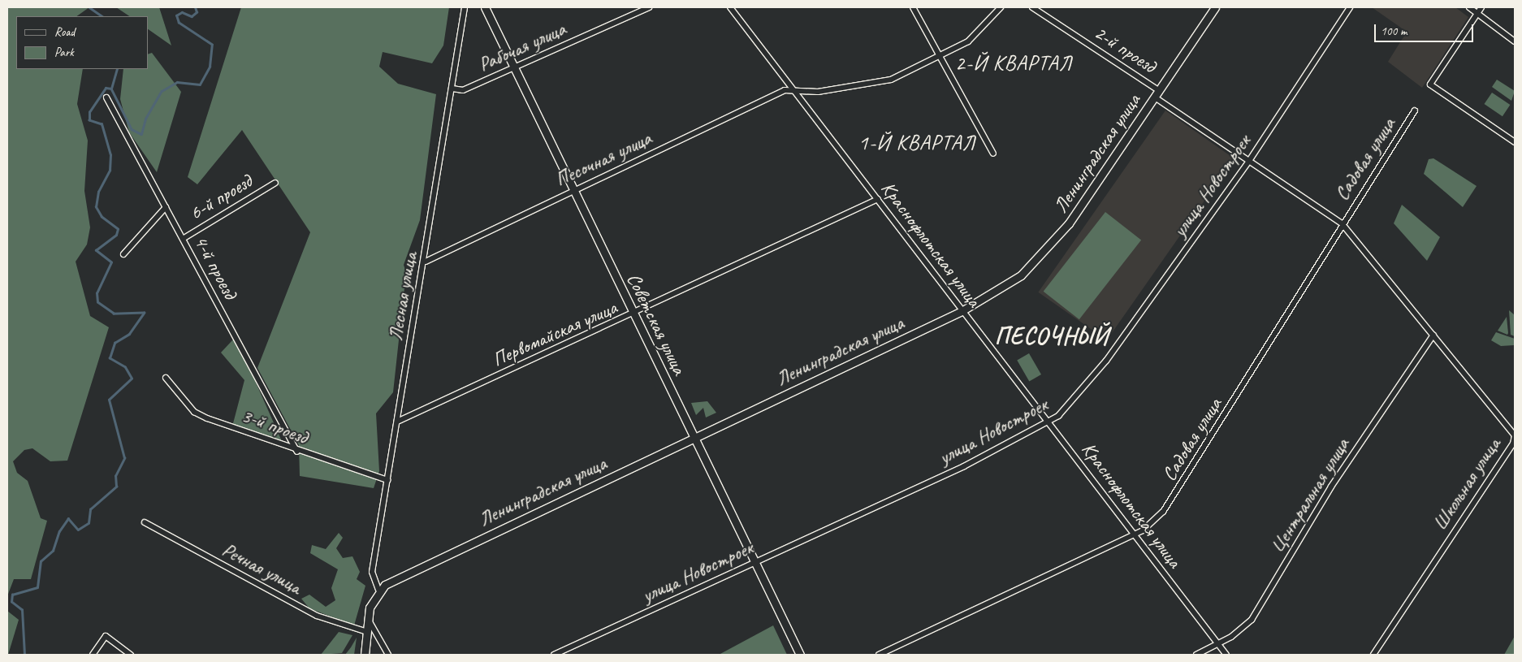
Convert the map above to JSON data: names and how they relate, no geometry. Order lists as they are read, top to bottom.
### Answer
{
  "streets": {
    "main road": ["Ленинградская улица", "Советская улица"],
    "street": [
      "Рабочая улица",
      "2-й проезд",
      "Песочная улица",
      "Садовая улица",
      "улица Новостроек",
      "6-й проезд",
      "Краснофлотская улица",
      "4-й проезд",
      "Лесная улица",
      "Первомайская улица",
      "3-й проезд",
      "Школьная улица",
      "Центральная улица",
      "Речная улица"
    ]
  },
  "crossings": [
    ["Рабочая улица", "Лесная улица"],
    ["Рабочая улица", "Советская улица"],
    ["2-й проезд", "Ленинградская улица"],
    ["2-й проезд", "улица Новостроек"],
    ["2-й проезд", "Школьная улица"],
    ["Ленинградская улица", "Краснофлотская улица"],
    ["Ленинградская улица", "Лесная улица"],
    ["Ленинградская улица", "Советская улица"],
    ["Песочная улица", "Краснофлотская улица"],
    ["Песочная улица", "Лесная улица"],
    ["Песочная улица", "Советская улица"],
    ["Садовая улица", "Краснофлотская улица"],
    ["Садовая улица", "Школьная улица"],
    ["улица Новостроек", "Краснофлотская улица"],
    ["улица Новостроек", "Советская улица"],
    ["улица Новостроек", "Школьная улица"],
    ["6-й проезд", "4-й проезд"],
    ["Краснофлотская улица", "Первомайская улица"],
    ["Краснофлотская улица", "Центральная улица"],
    ["4-й проезд", "3-й проезд"],
    ["Лесная улица", "Первомайская улица"],
    ["Лесная улица", "3-й проезд"],
    ["Советская улица", "Первомайская улица"],
    ["Школьная улица", "Центральная улица"]
  ],
  "districts": ["2-Й КВАРТАЛ", "1-Й КВАРТАЛ", "ПЕСОЧНЫЙ"],
  "legend": ["Road", "Park"],
  "scale_bar": "100 m"
}
